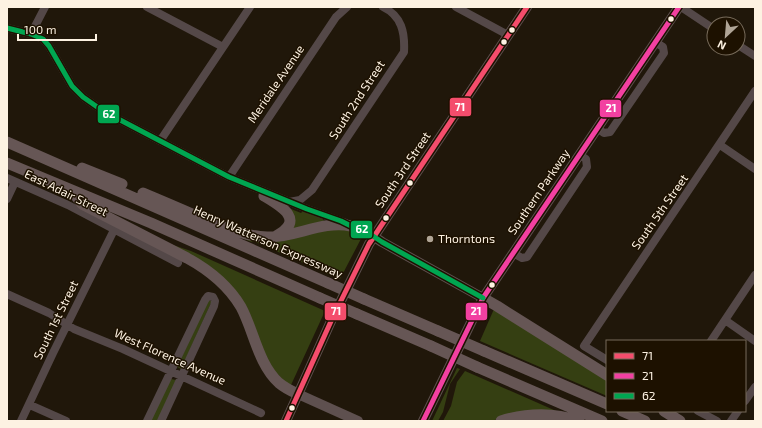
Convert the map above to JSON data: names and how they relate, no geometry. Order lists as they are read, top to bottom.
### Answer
{
  "streets": {
    "highway": ["Henry Watterson Expressway"],
    "main road": ["South 3rd Street", "Southern Parkway"],
    "street": [
      "Meridale Avenue",
      "South 2nd Street",
      "East Adair Street",
      "South 5th Street",
      "South 1st Street",
      "West Florence Avenue"
    ]
  },
  "crossings": [
    ["East Adair Street", "South 1st Street"],
    ["South 1st Street", "West Florence Avenue"]
  ],
  "places": ["Thorntons"],
  "lines": ["transit line 71", "transit line 21", "transit line 62"],
  "legend": ["71", "21", "62"],
  "scale_bar": "100 m",
  "north": "bottom left"
}
